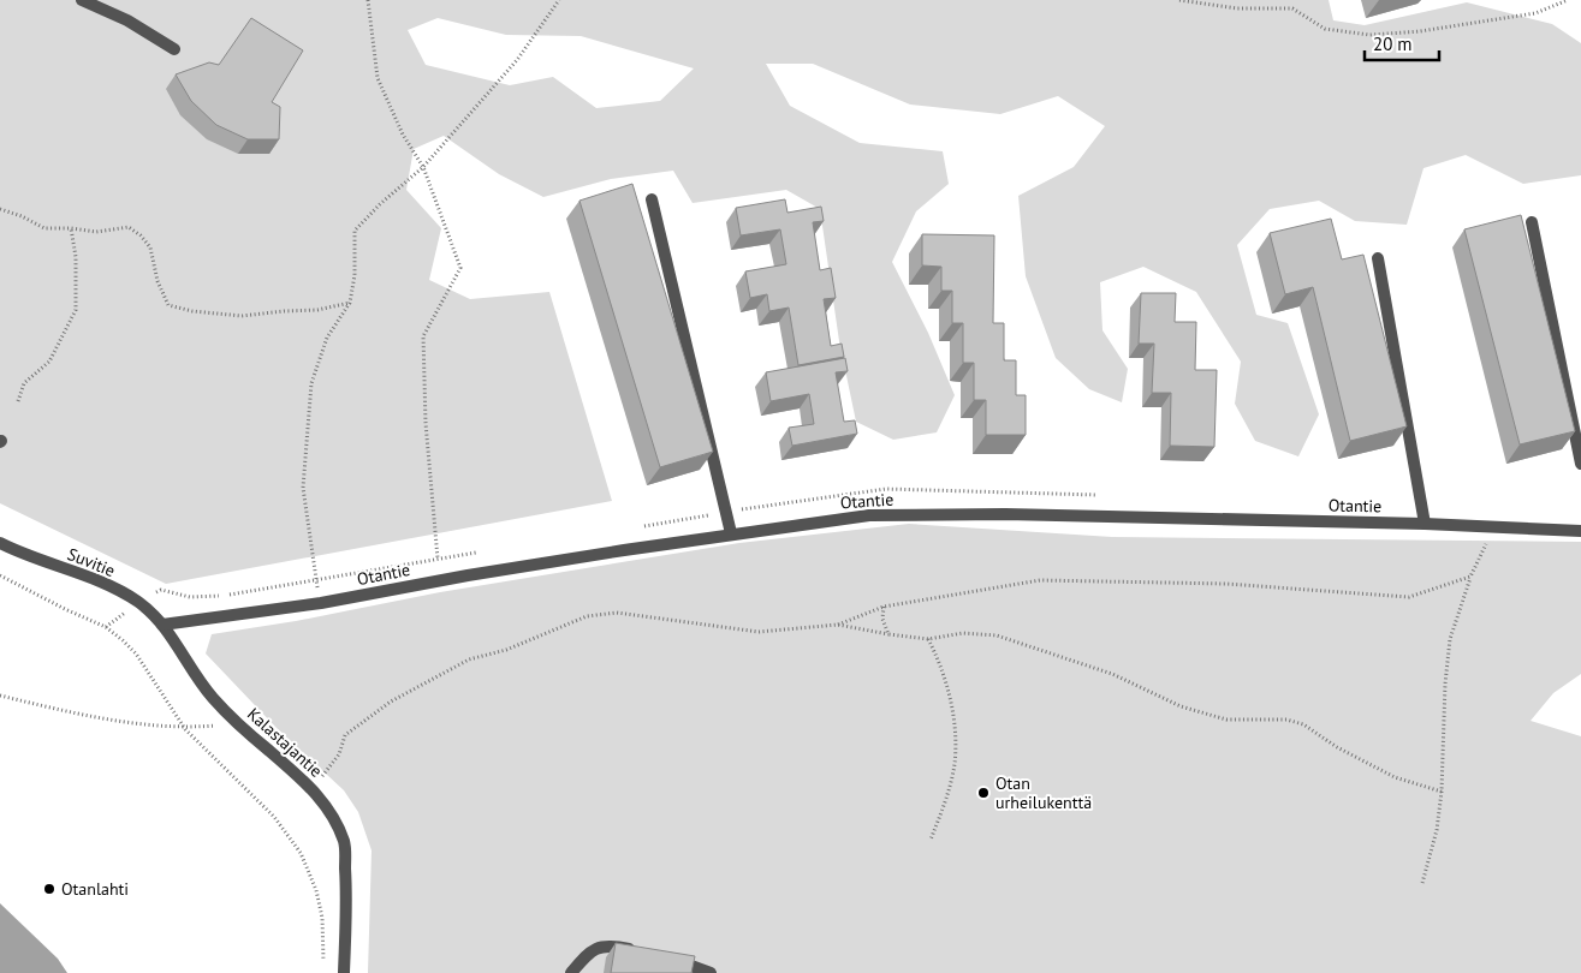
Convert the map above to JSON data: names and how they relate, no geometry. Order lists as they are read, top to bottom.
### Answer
{
  "streets": {
    "street": ["Otantie", "Suvitie", "Kalastajantie"]
  },
  "crossings": [
    ["Otantie", "Suvitie"],
    ["Otantie", "Kalastajantie"],
    ["Suvitie", "Kalastajantie"]
  ],
  "places": ["Otan urheilukenttä", "Otanlahti"],
  "scale_bar": "20 m"
}
